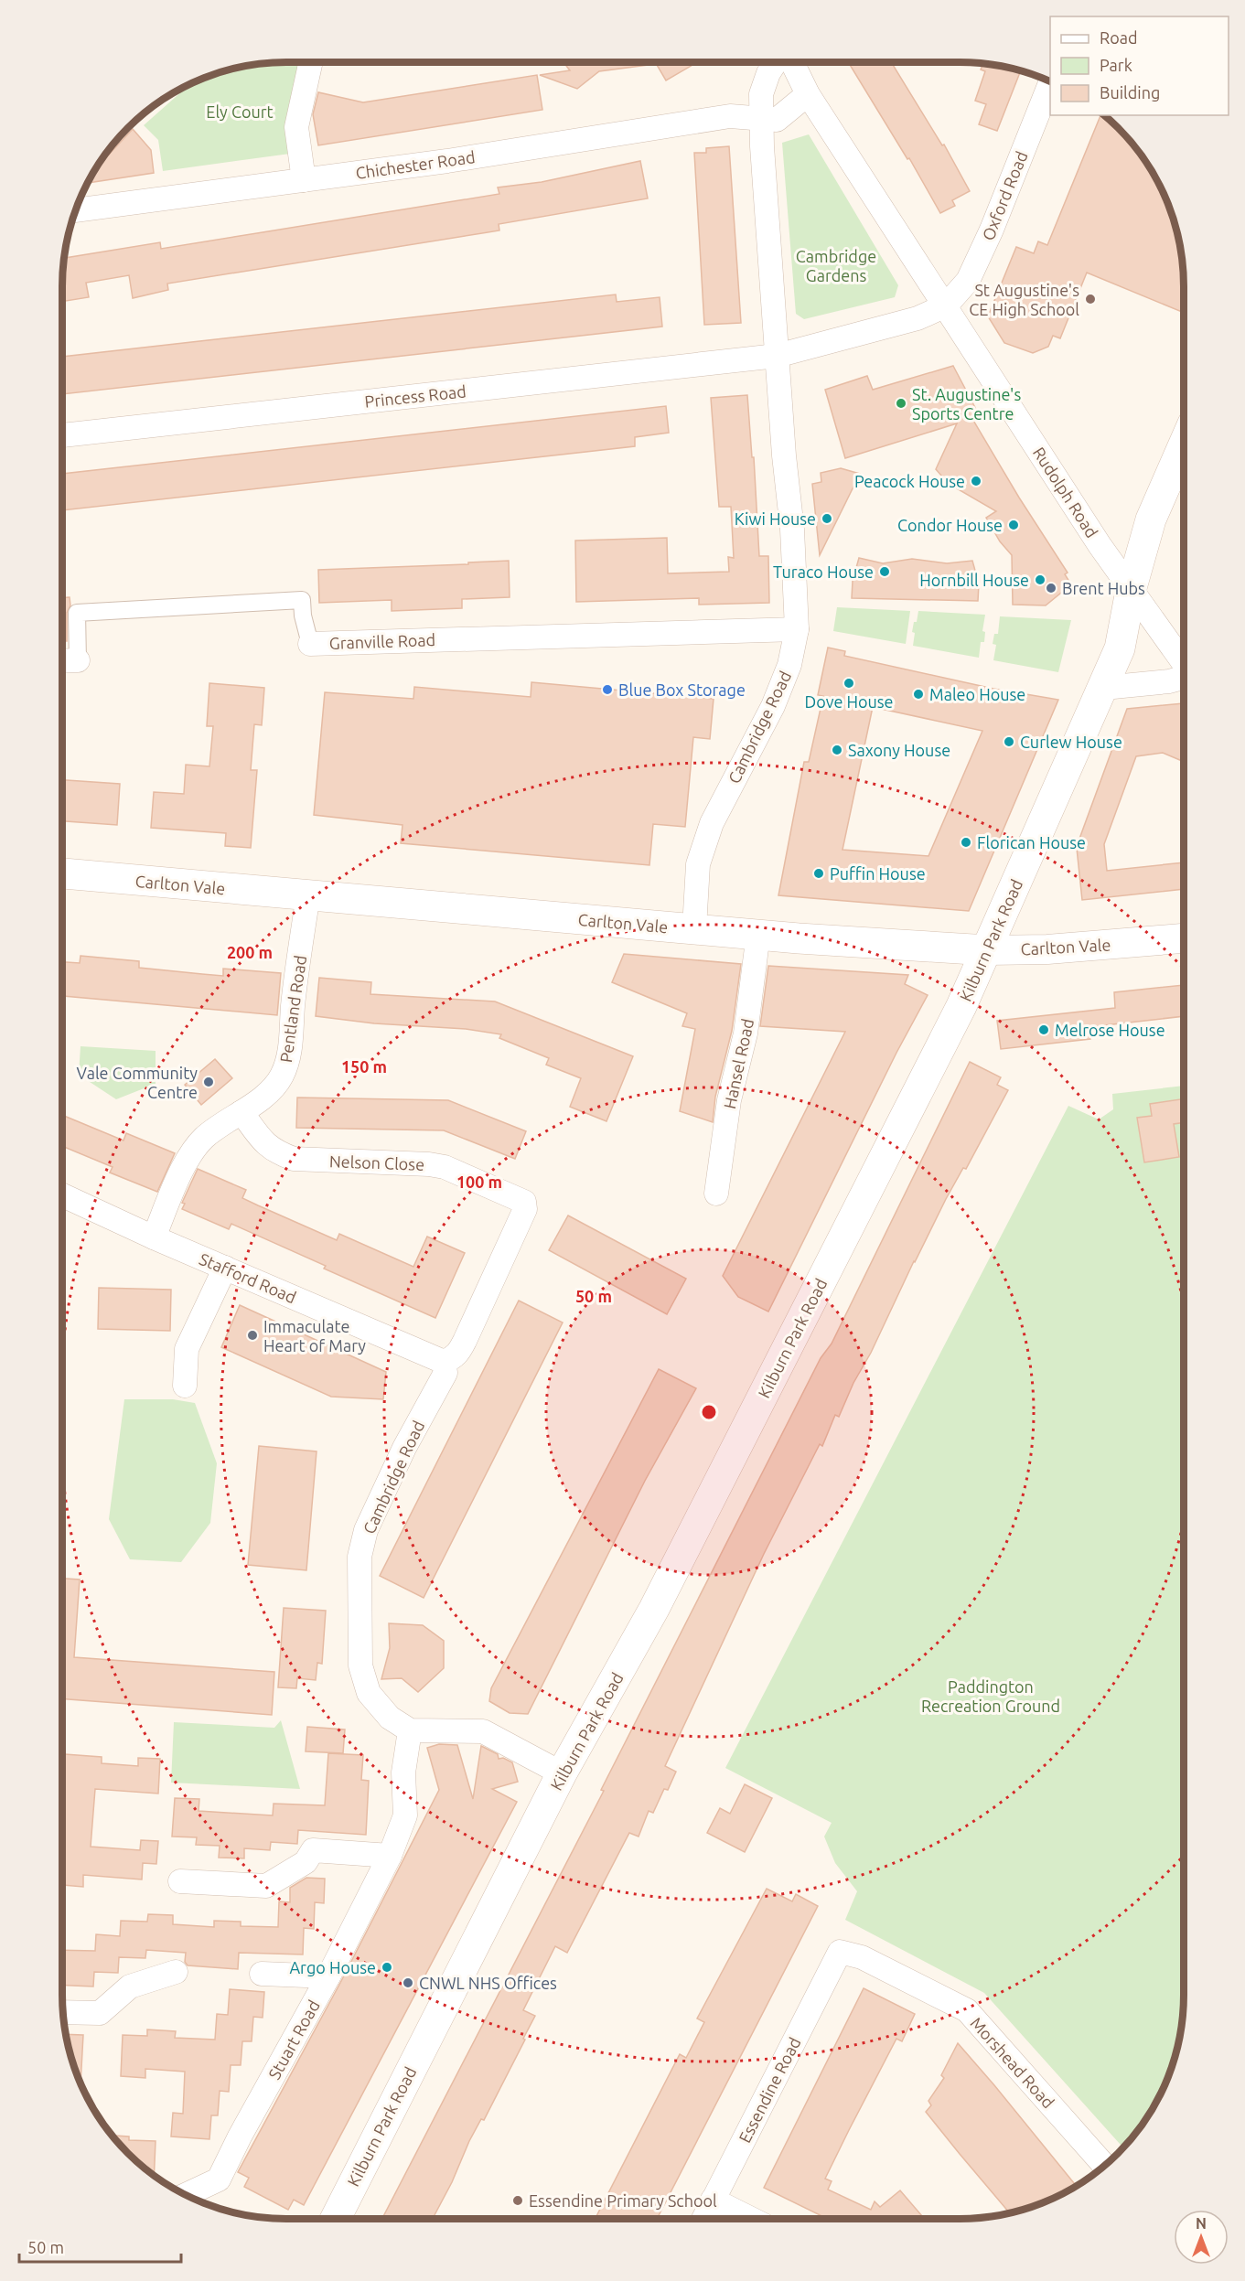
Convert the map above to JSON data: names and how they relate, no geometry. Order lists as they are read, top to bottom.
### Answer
{
  "streets": {
    "main road": ["Carlton Vale", "Kilburn Park Road"],
    "street": [
      "Chichester Road",
      "Oxford Road",
      "Princess Road",
      "Rudolph Road",
      "Granville Road",
      "Cambridge Road",
      "Pentland Road",
      "Hansel Road",
      "Nelson Close",
      "Stafford Road",
      "Stuart Road",
      "Morshead Road",
      "Essendine Road"
    ]
  },
  "crossings": [
    ["Oxford Road", "Rudolph Road"],
    ["Princess Road", "Cambridge Road"],
    ["Rudolph Road", "Kilburn Park Road"],
    ["Granville Road", "Cambridge Road"],
    ["Cambridge Road", "Carlton Vale"],
    ["Cambridge Road", "Nelson Close"],
    ["Cambridge Road", "Stafford Road"],
    ["Cambridge Road", "Stuart Road"],
    ["Carlton Vale", "Kilburn Park Road"],
    ["Carlton Vale", "Pentland Road"],
    ["Carlton Vale", "Hansel Road"],
    ["Pentland Road", "Nelson Close"],
    ["Pentland Road", "Stafford Road"],
    ["Nelson Close", "Stafford Road"],
    ["Morshead Road", "Essendine Road"]
  ],
  "parks": ["Ely Court", "Cambridge Gardens", "Paddington Recreation Ground"],
  "places": [
    "St Augustine's CE High School",
    "St. Augustine's Sports Centre",
    "Peacock House",
    "Kiwi House",
    "Condor House",
    "Turaco House",
    "Hornbill House",
    "Brent Hubs",
    "Dove House",
    "Blue Box Storage",
    "Maleo House",
    "Curlew House",
    "Saxony House",
    "Florican House",
    "Puffin House",
    "Melrose House",
    "Vale Community Centre",
    "Immaculate Heart of Mary",
    "Argo House",
    "CNWL NHS Offices",
    "Essendine Primary School"
  ],
  "legend": ["Road", "Park", "Building"],
  "scale_bar": "50 m",
  "north": "top",
  "rings": [
    "200 m",
    "150 m",
    "100 m",
    "50 m"
  ]
}
